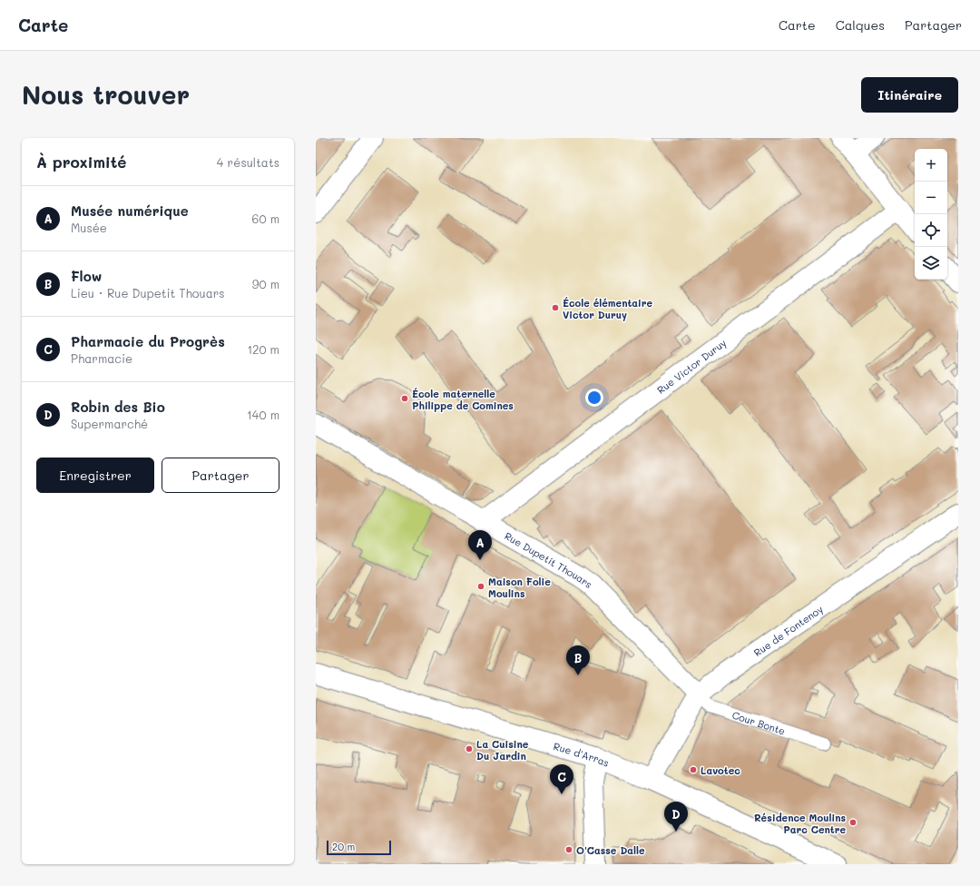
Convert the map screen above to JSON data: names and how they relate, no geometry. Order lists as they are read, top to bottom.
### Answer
{
  "streets": {
    "street": [
      "Rue Victor Duruy",
      "Rue Dupetit Thouars",
      "Rue de Fontenoy",
      "Rue d'Arras"
    ],
    "lane": ["Cour Bonte"]
  },
  "crossings": [
    ["Rue Victor Duruy", "Rue Dupetit Thouars"],
    ["Rue Dupetit Thouars", "Rue de Fontenoy"],
    ["Rue Dupetit Thouars", "Cour Bonte"],
    ["Rue de Fontenoy", "Cour Bonte"],
    ["Rue de Fontenoy", "Rue d'Arras"]
  ],
  "places": [
    "École élémentaire Victor Duruy",
    "École maternelle Philippe de Comines",
    "Maison Folie Moulins",
    "La Cuisine Du Jardin",
    "Lavotec",
    "Résidence Moulins Parc Centre",
    "O'Casse Dalle"
  ],
  "scale_bar": "20 m",
  "page": {
    "header": "Carte",
    "nav": ["Carte", "Calques", "Partager"],
    "buttons": [
      "Itinéraire",
      ["Enregistrer", "Partager"]
    ],
    "title": "Nous trouver",
    "heading": ["À proximité", "4 résultats"],
    "map_buttons": ["+", "−"],
    "list": [
      {
        "mark": "A",
        "name": "Musée numérique",
        "note": "Musée",
        "value": "60 m"
      },
      {
        "mark": "B",
        "name": "Flow",
        "note": "Lieu · Rue Dupetit Thouars",
        "value": "90 m"
      },
      {
        "mark": "C",
        "name": "Pharmacie du Progrès",
        "note": "Pharmacie",
        "value": "120 m"
      },
      {
        "mark": "D",
        "name": "Robin des Bio",
        "note": "Supermarché",
        "value": "140 m"
      }
    ],
    "pins": [
      "A",
      "B",
      "C",
      "D"
    ],
    "scale": "20 m"
  }
}
